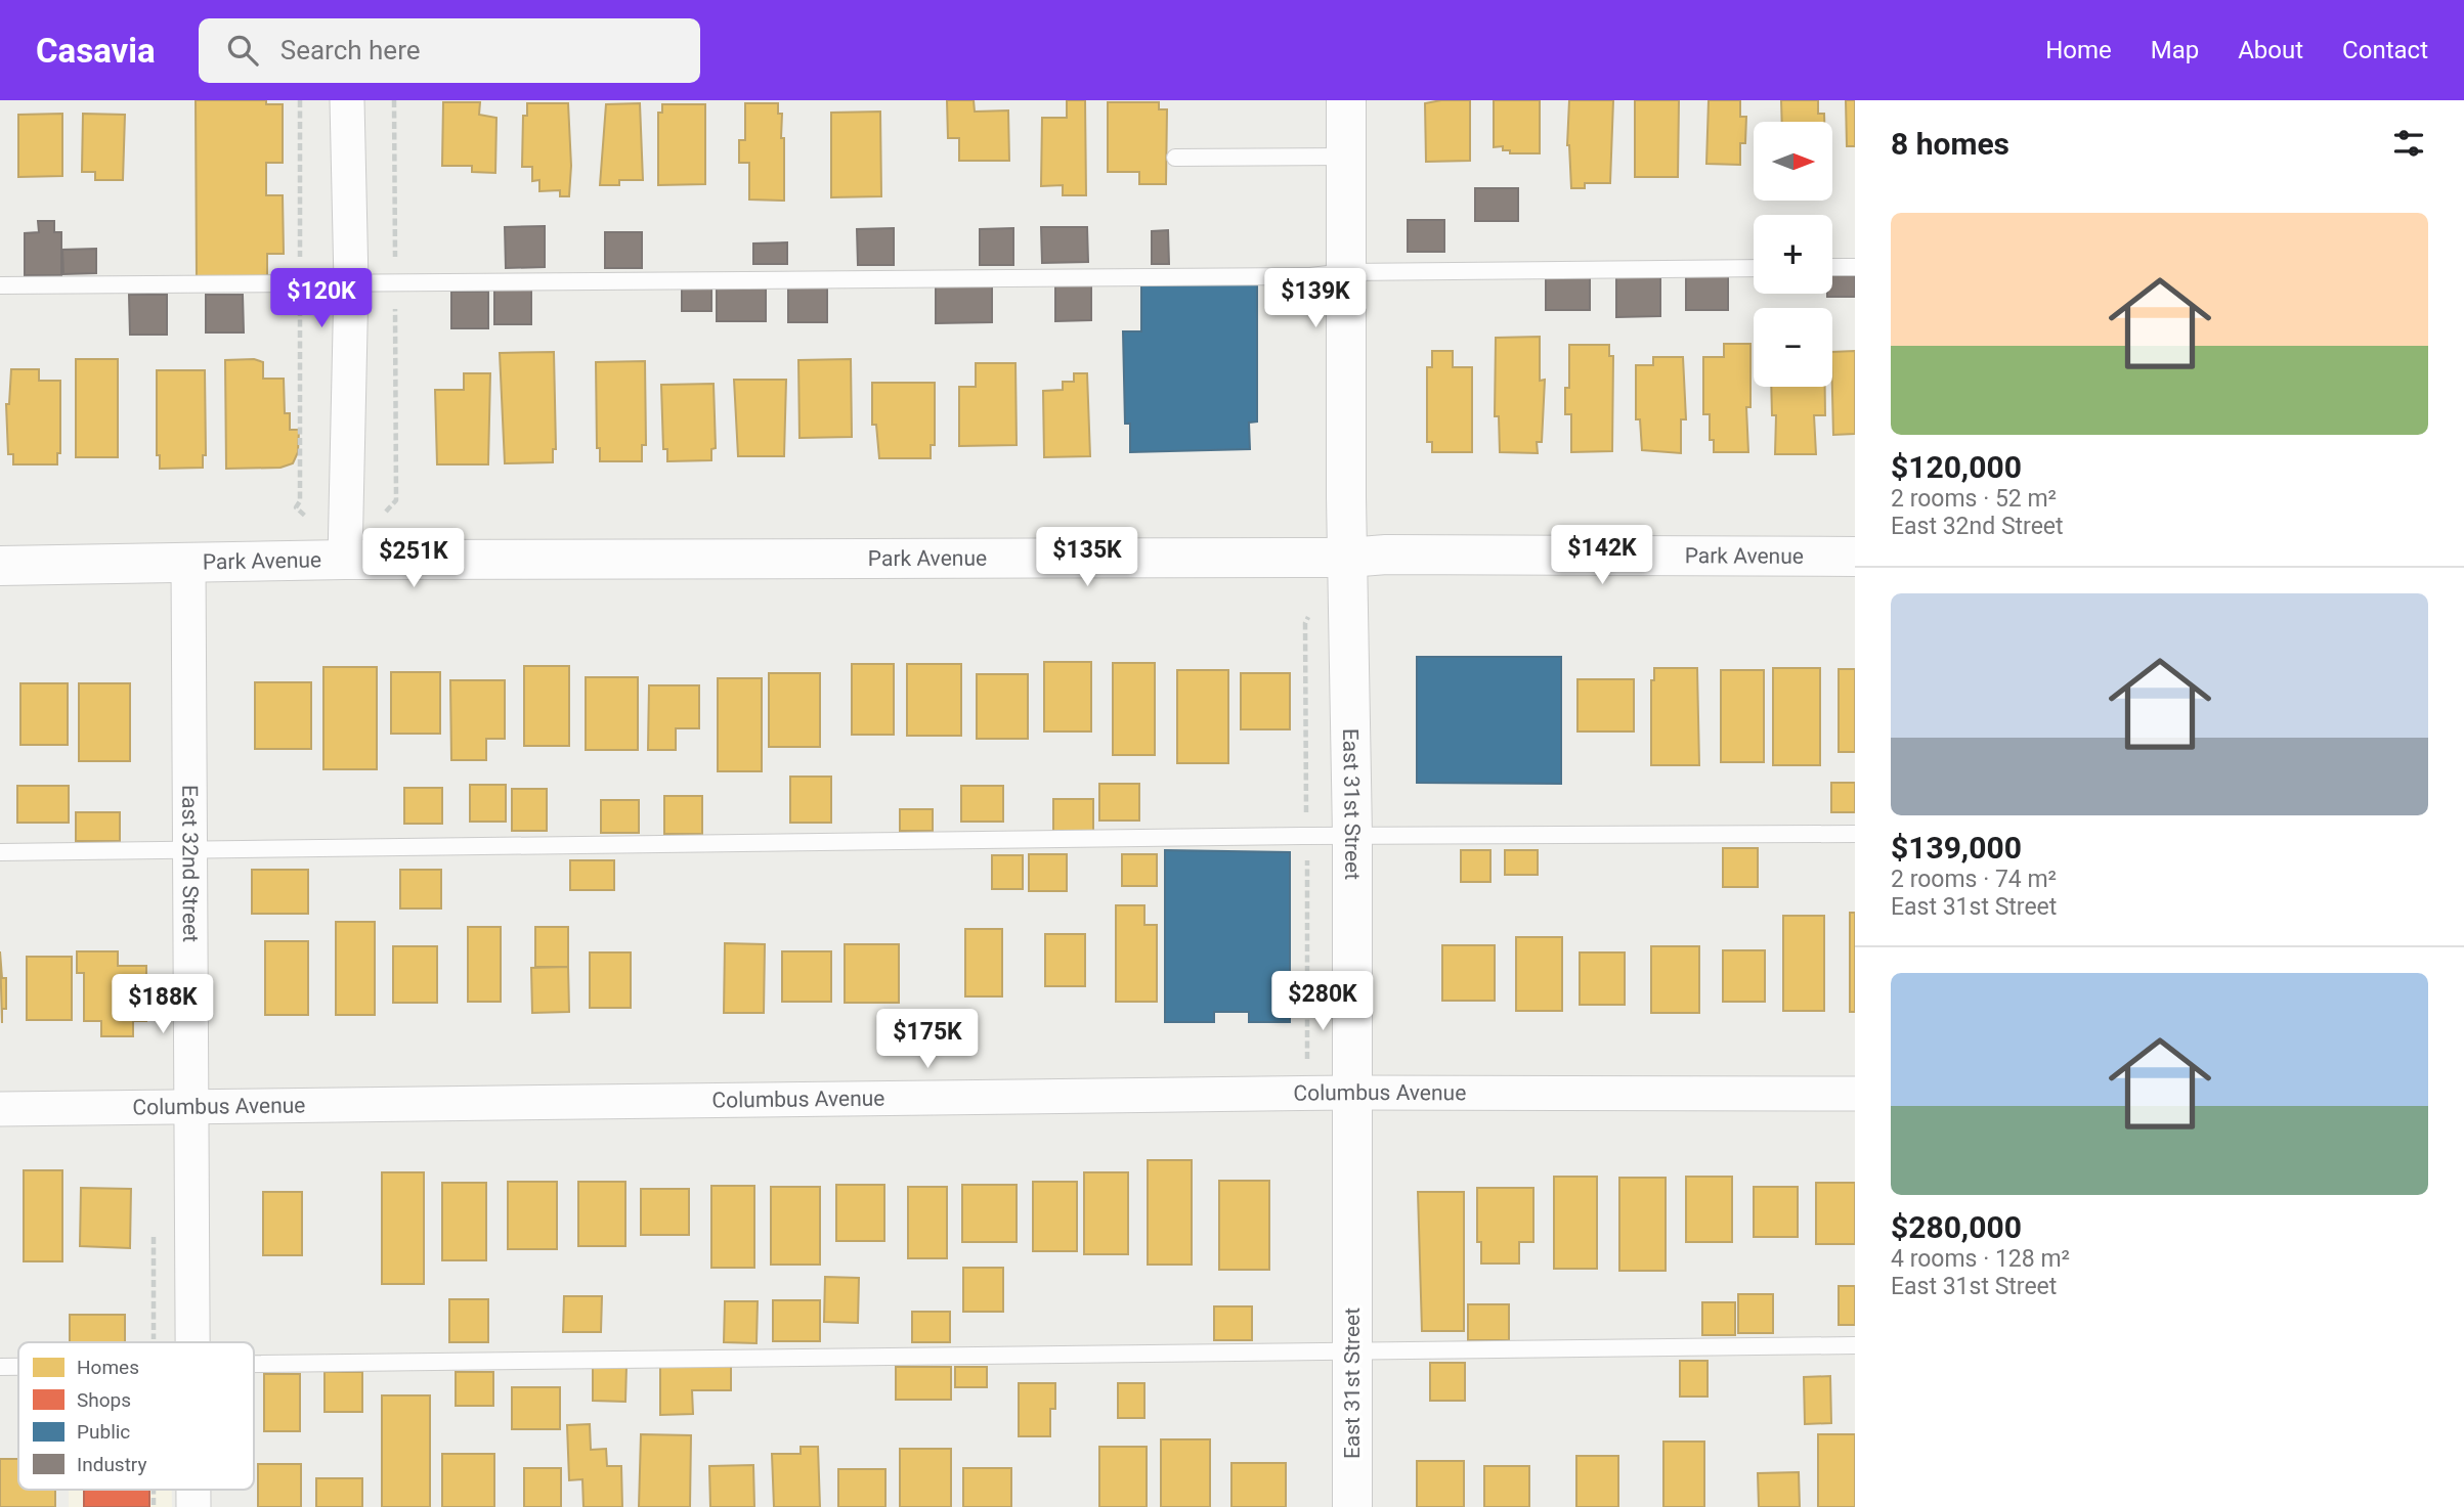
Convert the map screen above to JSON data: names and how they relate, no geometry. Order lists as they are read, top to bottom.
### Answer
{
  "streets": {
    "street": [
      "Park Avenue",
      "East 31st Street",
      "East 32nd Street",
      "Columbus Avenue"
    ]
  },
  "crossings": [
    ["Park Avenue", "East 31st Street"],
    ["Park Avenue", "East 32nd Street"],
    ["East 31st Street", "Columbus Avenue"],
    ["East 32nd Street", "Columbus Avenue"]
  ],
  "legend": [
    "Homes",
    "Shops",
    "Public",
    "Industry"
  ],
  "north": "right",
  "page": {
    "header": "Casavia",
    "search": "Search here",
    "nav": [
      "Home",
      "Map",
      "About",
      "Contact"
    ],
    "heading": "8 homes",
    "map_buttons": ["+", "−"],
    "list": [
      {
        "name": "$120,000",
        "note": "2 rooms · 52 m² · East 32nd Street"
      },
      {
        "name": "$139,000",
        "note": "2 rooms · 74 m² · East 31st Street"
      },
      {
        "name": "$280,000",
        "note": "4 rooms · 128 m² · East 31st Street"
      }
    ],
    "price": [
      "$120K",
      "$139K",
      "$142K",
      "$135K",
      "$251K",
      "$280K",
      "$188K",
      "$175K"
    ]
  }
}
